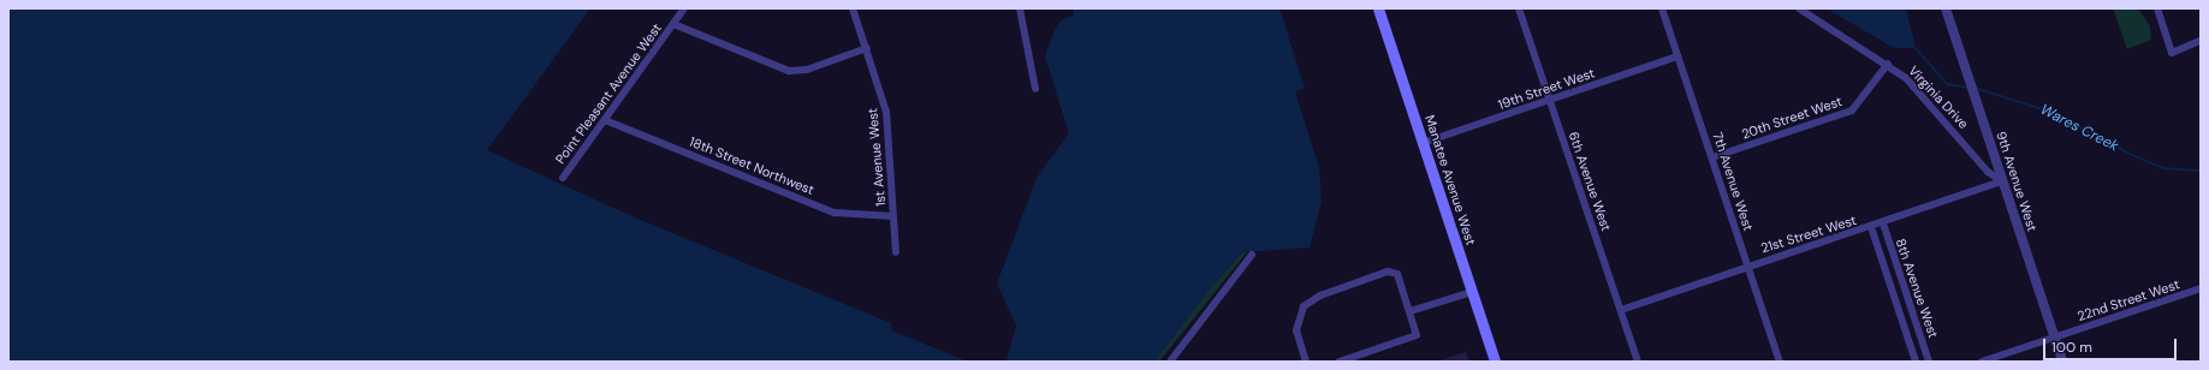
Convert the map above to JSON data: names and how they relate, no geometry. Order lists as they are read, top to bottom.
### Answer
{
  "streets": {
    "main road": ["Manatee Avenue West"],
    "street": [
      "19th Street West",
      "Point Pleasant Avenue West",
      "Virginia Drive",
      "20th Street West",
      "1st Avenue West",
      "18th Street Northwest",
      "6th Avenue West",
      "7th Avenue West",
      "9th Avenue West",
      "21st Street West",
      "8th Avenue West",
      "22nd Street West"
    ]
  },
  "crossings": [
    ["19th Street West", "Manatee Avenue West"],
    ["19th Street West", "6th Avenue West"],
    ["19th Street West", "7th Avenue West"],
    ["Point Pleasant Avenue West", "18th Street Northwest"],
    ["Virginia Drive", "20th Street West"],
    ["Virginia Drive", "9th Avenue West"],
    ["Virginia Drive", "21st Street West"],
    ["20th Street West", "7th Avenue West"],
    ["1st Avenue West", "18th Street Northwest"],
    ["6th Avenue West", "21st Street West"],
    ["7th Avenue West", "21st Street West"],
    ["9th Avenue West", "21st Street West"],
    ["9th Avenue West", "22nd Street West"],
    ["21st Street West", "8th Avenue West"]
  ],
  "water": ["Wares Creek"],
  "scale_bar": "100 m"
}
